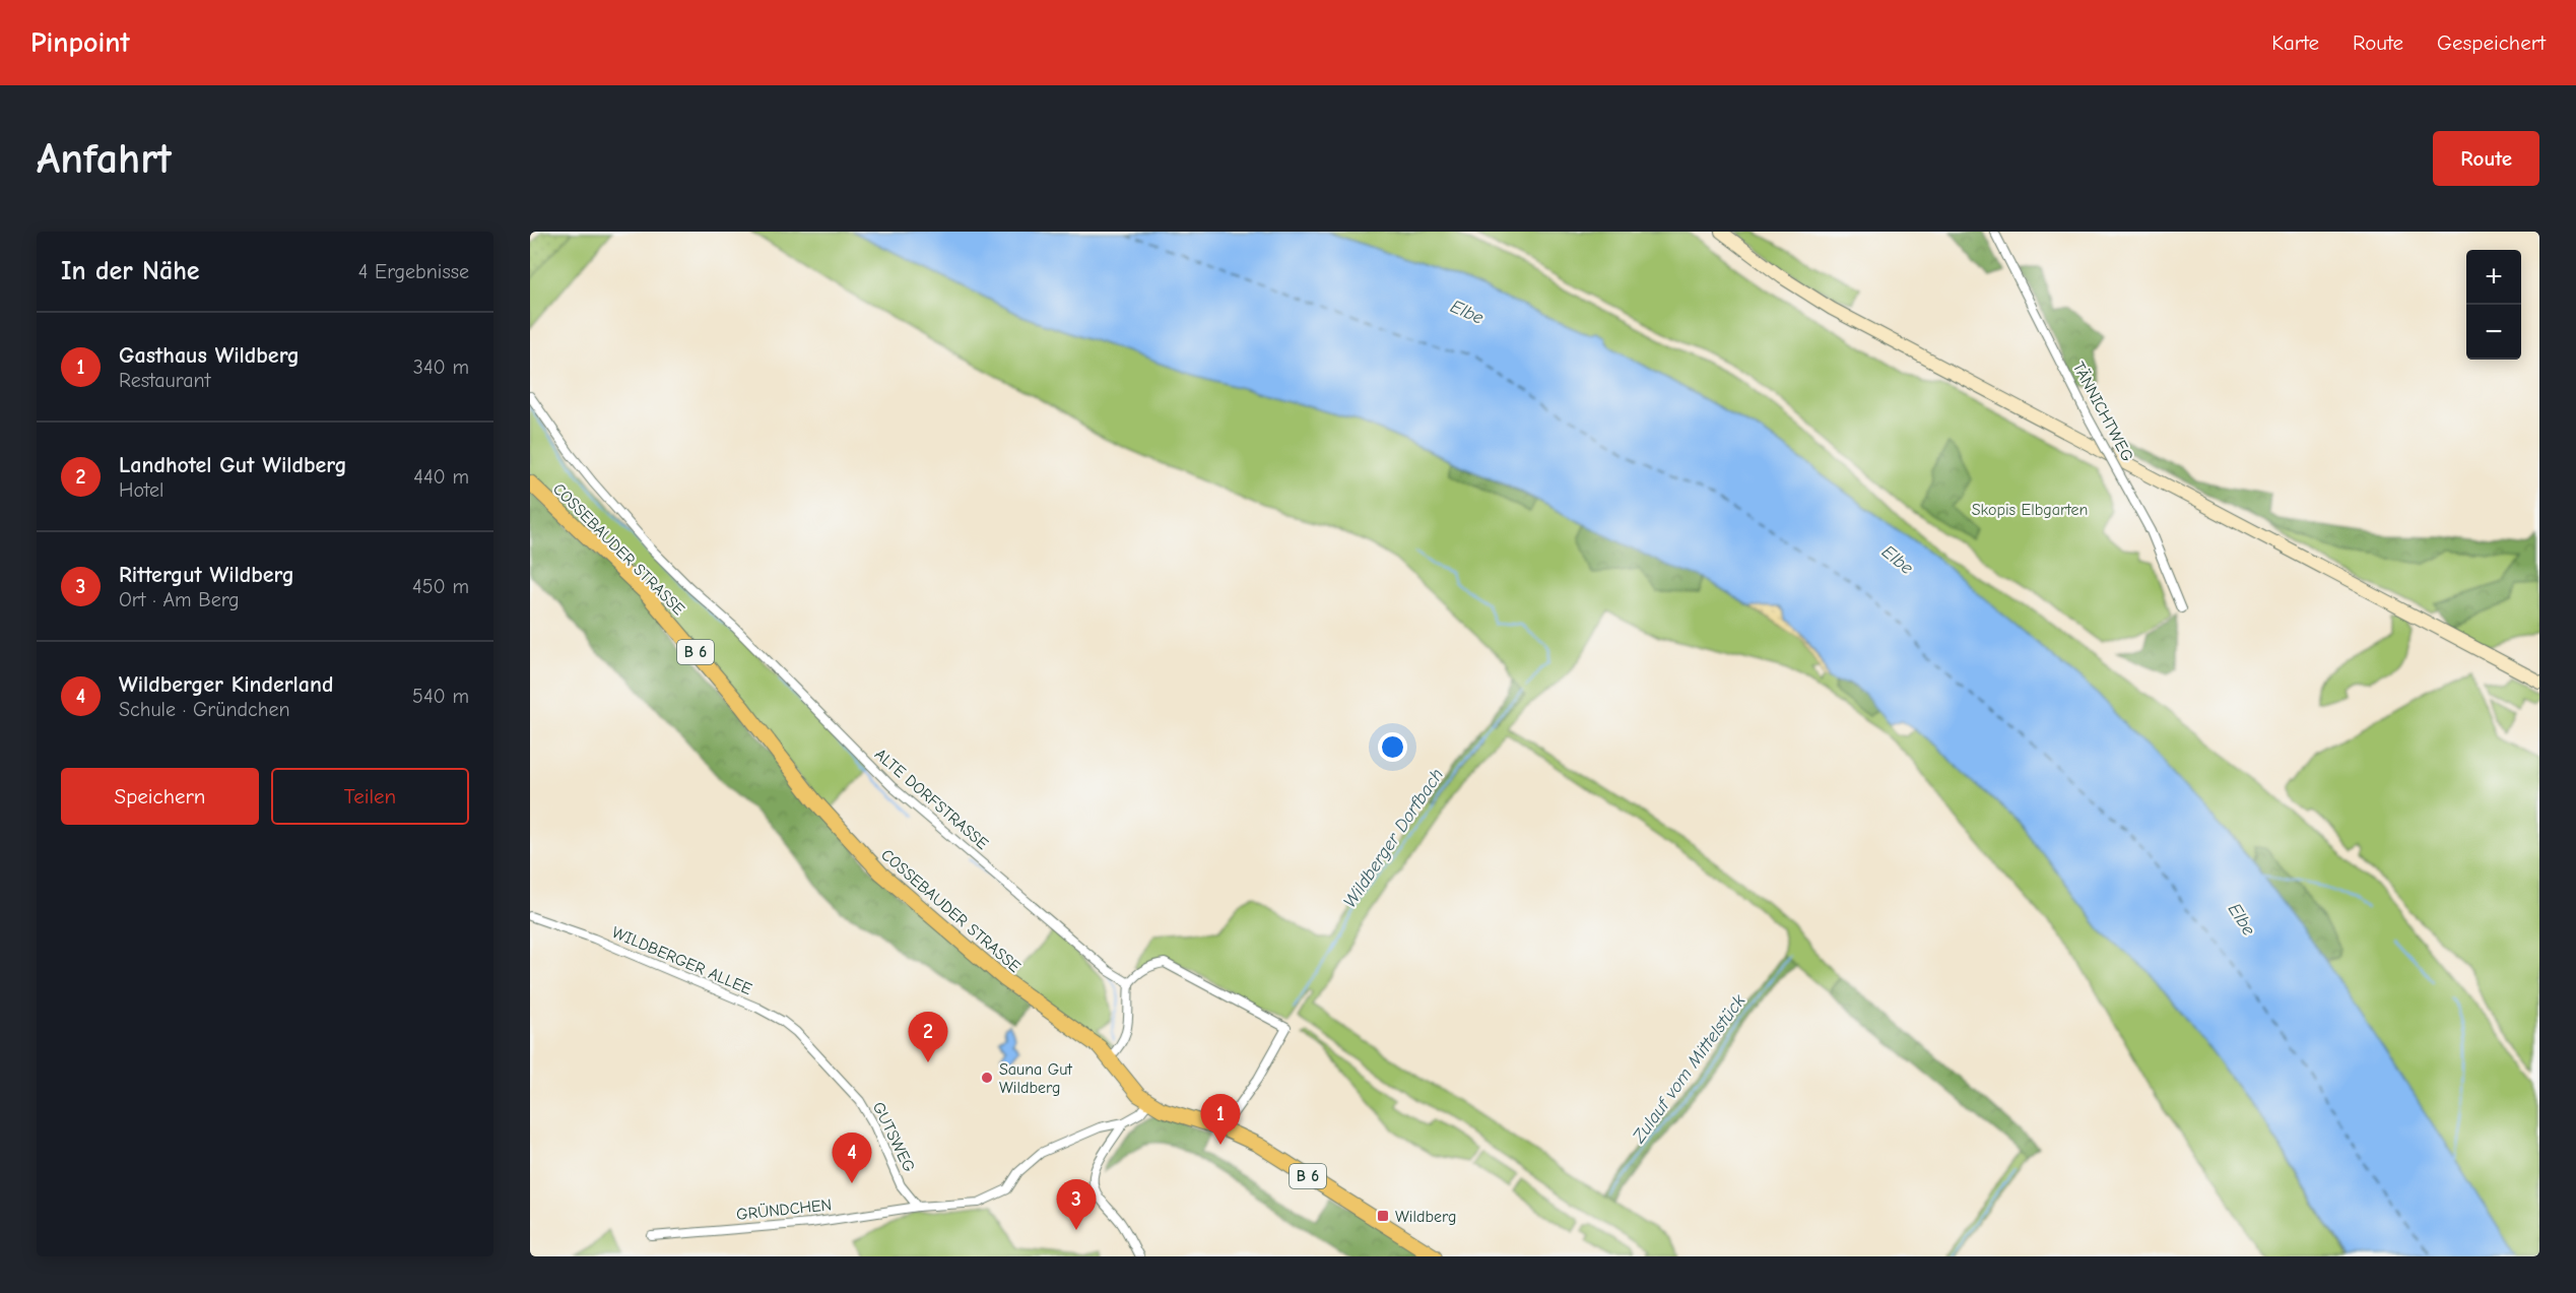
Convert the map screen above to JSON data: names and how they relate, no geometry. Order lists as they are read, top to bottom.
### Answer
{
  "streets": {
    "main road": ["COSSEBAUDER STRASSE", "B 6"],
    "street": [
      "TÄNNICHTWEG",
      "ALTE DORFSTRASSE",
      "WILDBERGER ALLEE",
      "GUTSWEG",
      "GRÜNDCHEN"
    ]
  },
  "crossings": [
    ["WILDBERGER ALLEE", "GUTSWEG"],
    ["GUTSWEG", "GRÜNDCHEN"]
  ],
  "water": ["Elbe", "Wildberger Dorfbach", "Zulauf vom Mittelstück"],
  "parks": ["Skopis Elbgarten"],
  "places": {
    "other": ["Sauna Gut Wildberg"],
    "transit": ["Wildberg"]
  },
  "page": {
    "header": "Pinpoint",
    "nav": ["Karte", "Route", "Gespeichert"],
    "buttons": [
      "Route",
      ["Speichern", "Teilen"]
    ],
    "title": "Anfahrt",
    "heading": ["In der Nähe", "4 Ergebnisse"],
    "map_buttons": ["+", "−"],
    "list": [
      {
        "mark": "1",
        "name": "Gasthaus Wildberg",
        "note": "Restaurant",
        "value": "340 m"
      },
      {
        "mark": "2",
        "name": "Landhotel Gut Wildberg",
        "note": "Hotel",
        "value": "440 m"
      },
      {
        "mark": "3",
        "name": "Rittergut Wildberg",
        "note": "Ort · Am Berg",
        "value": "450 m"
      },
      {
        "mark": "4",
        "name": "Wildberger Kinderland",
        "note": "Schule · Gründchen",
        "value": "540 m"
      }
    ],
    "pins": [
      "2",
      "1",
      "4",
      "3"
    ]
  }
}
